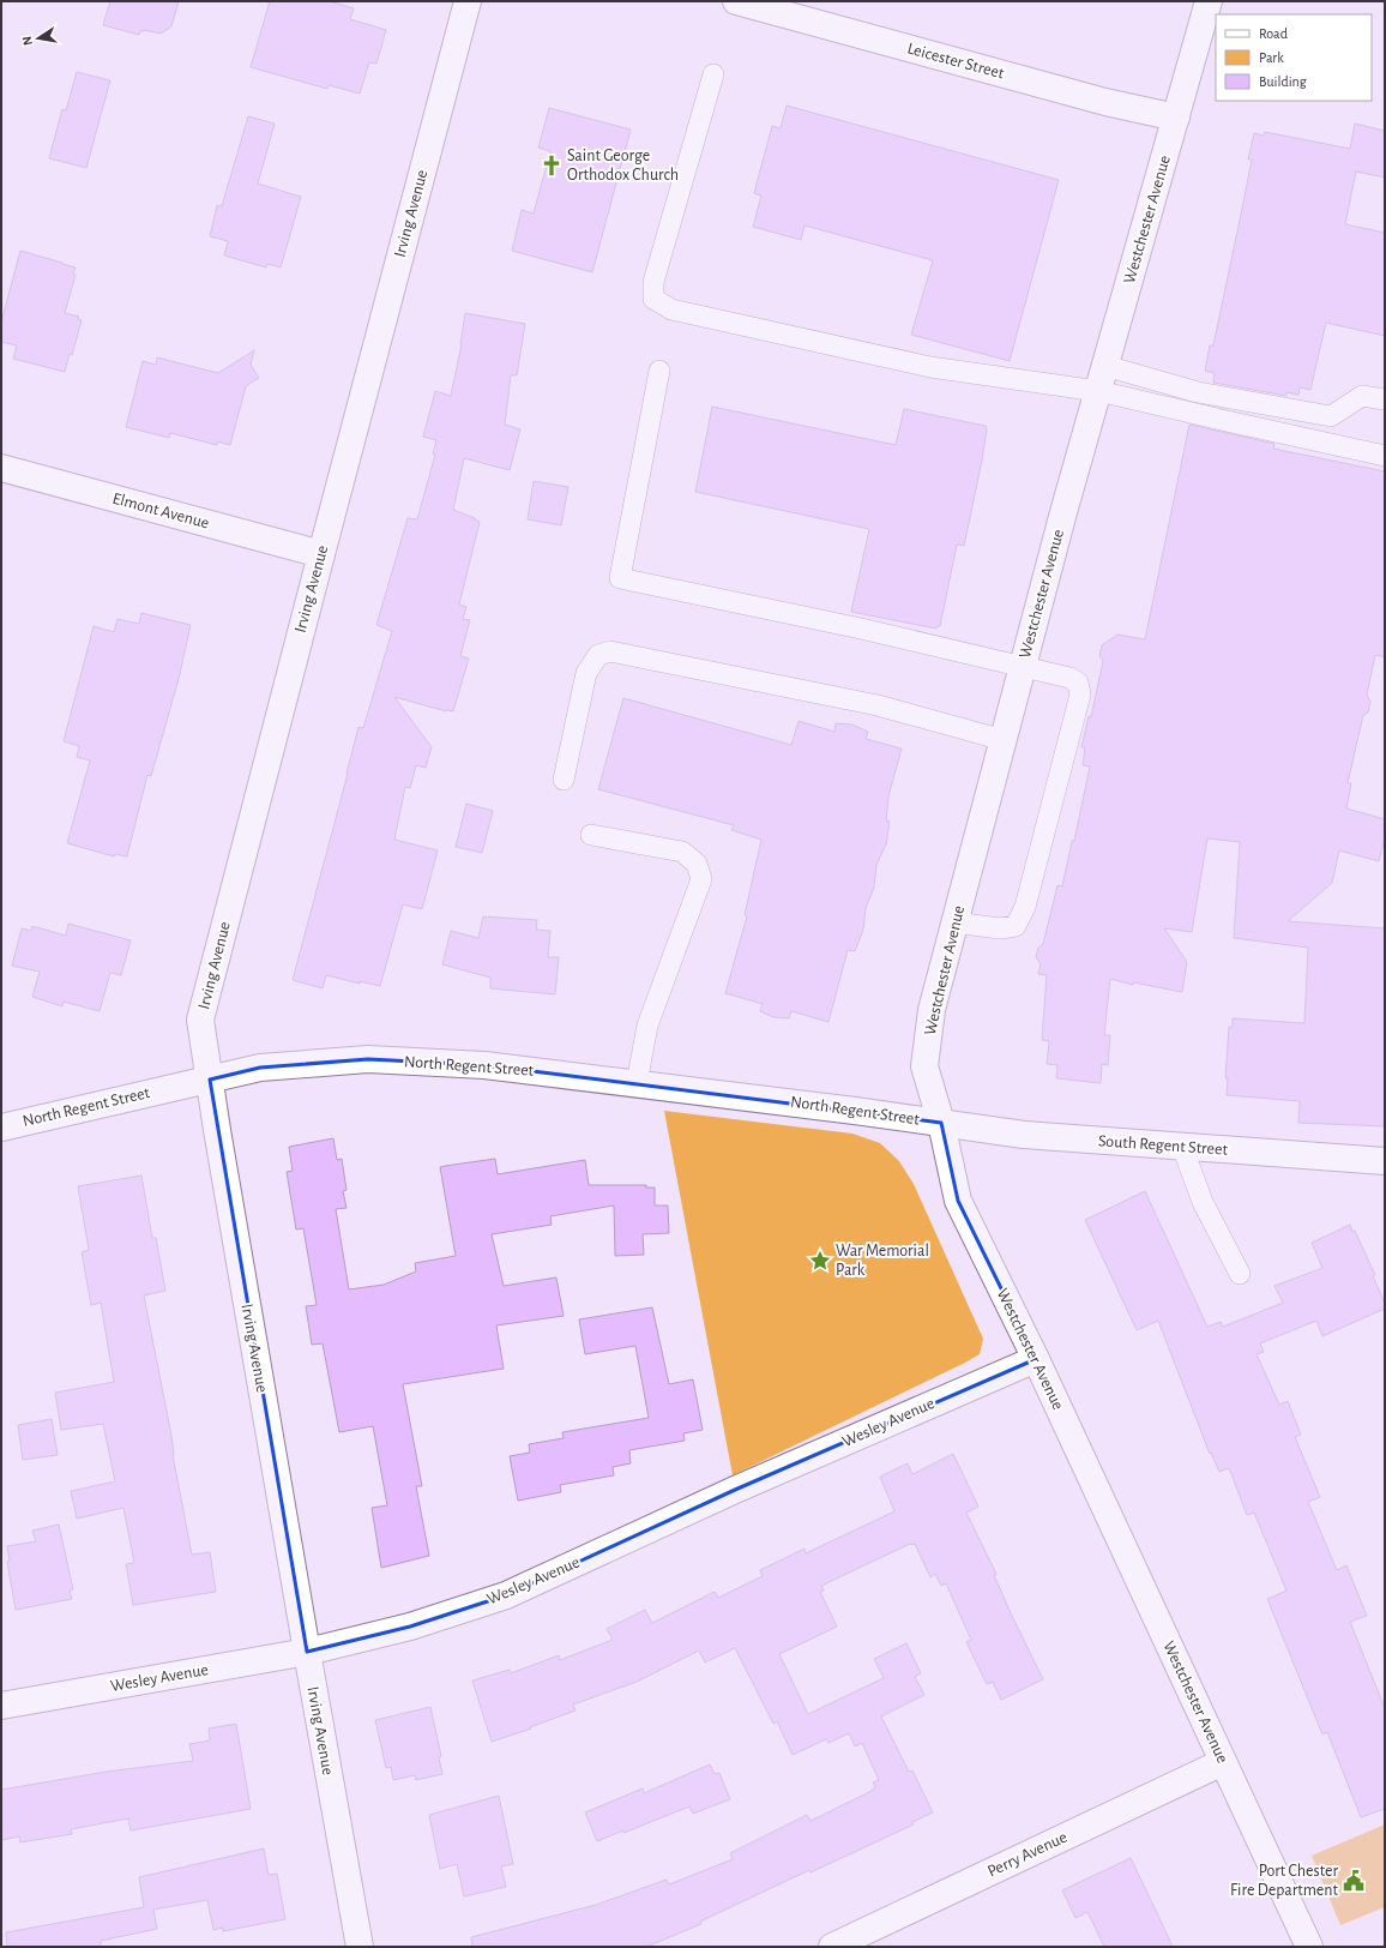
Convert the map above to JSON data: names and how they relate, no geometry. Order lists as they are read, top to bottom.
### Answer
{
  "streets": {
    "street": [
      "Leicester Street",
      "Irving Avenue",
      "Westchester Avenue",
      "Elmont Avenue",
      "North Regent Street",
      "South Regent Street",
      "Wesley Avenue",
      "Perry Avenue"
    ]
  },
  "crossings": [
    ["Leicester Street", "Westchester Avenue"],
    ["Irving Avenue", "Elmont Avenue"],
    ["Irving Avenue", "North Regent Street"],
    ["Irving Avenue", "Wesley Avenue"],
    ["Westchester Avenue", "North Regent Street"],
    ["Westchester Avenue", "South Regent Street"],
    ["Westchester Avenue", "Wesley Avenue"],
    ["Westchester Avenue", "Perry Avenue"],
    ["North Regent Street", "South Regent Street"]
  ],
  "places": {
    "church": ["Saint George Orthodox Church"],
    "place": ["War Memorial Park"],
    "public building": ["Port Chester Fire Department"]
  },
  "legend": ["Road", "Park", "Building"],
  "north": "left"
}
